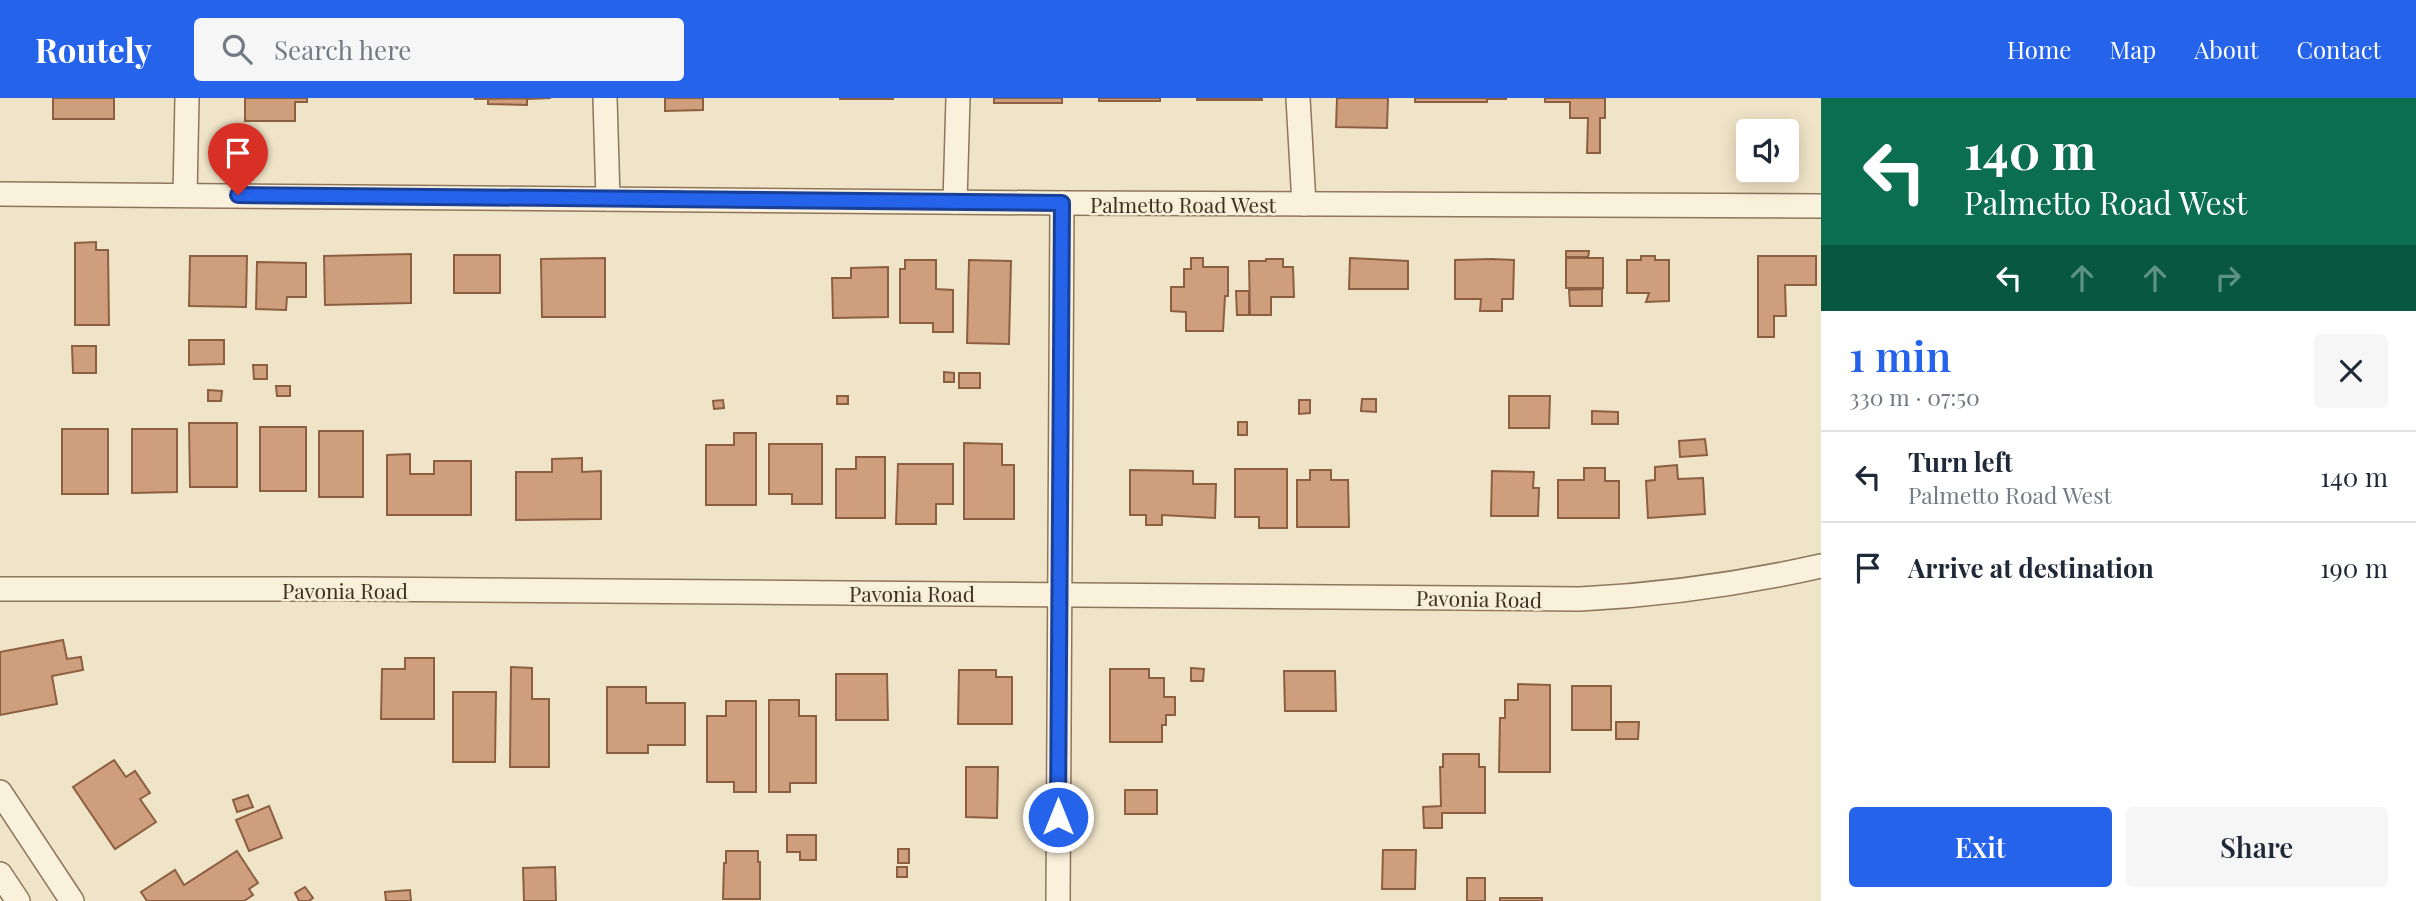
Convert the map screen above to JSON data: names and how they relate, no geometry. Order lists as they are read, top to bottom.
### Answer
{
  "streets": {
    "street": ["Palmetto Road West", "Pavonia Road"]
  },
  "page": {
    "header": "Routely",
    "search": "Search here",
    "nav": [
      "Home",
      "Map",
      "About",
      "Contact"
    ],
    "turn": ["140 m", "Palmetto Road West"],
    "heading": ["1 min", "330 m · 07:50"],
    "list": [
      {
        "name": "Turn left",
        "note": "Palmetto Road West",
        "value": "140 m"
      },
      {
        "name": "Arrive at destination",
        "value": "190 m"
      }
    ],
    "buttons": ["Exit", "Share"]
  }
}
